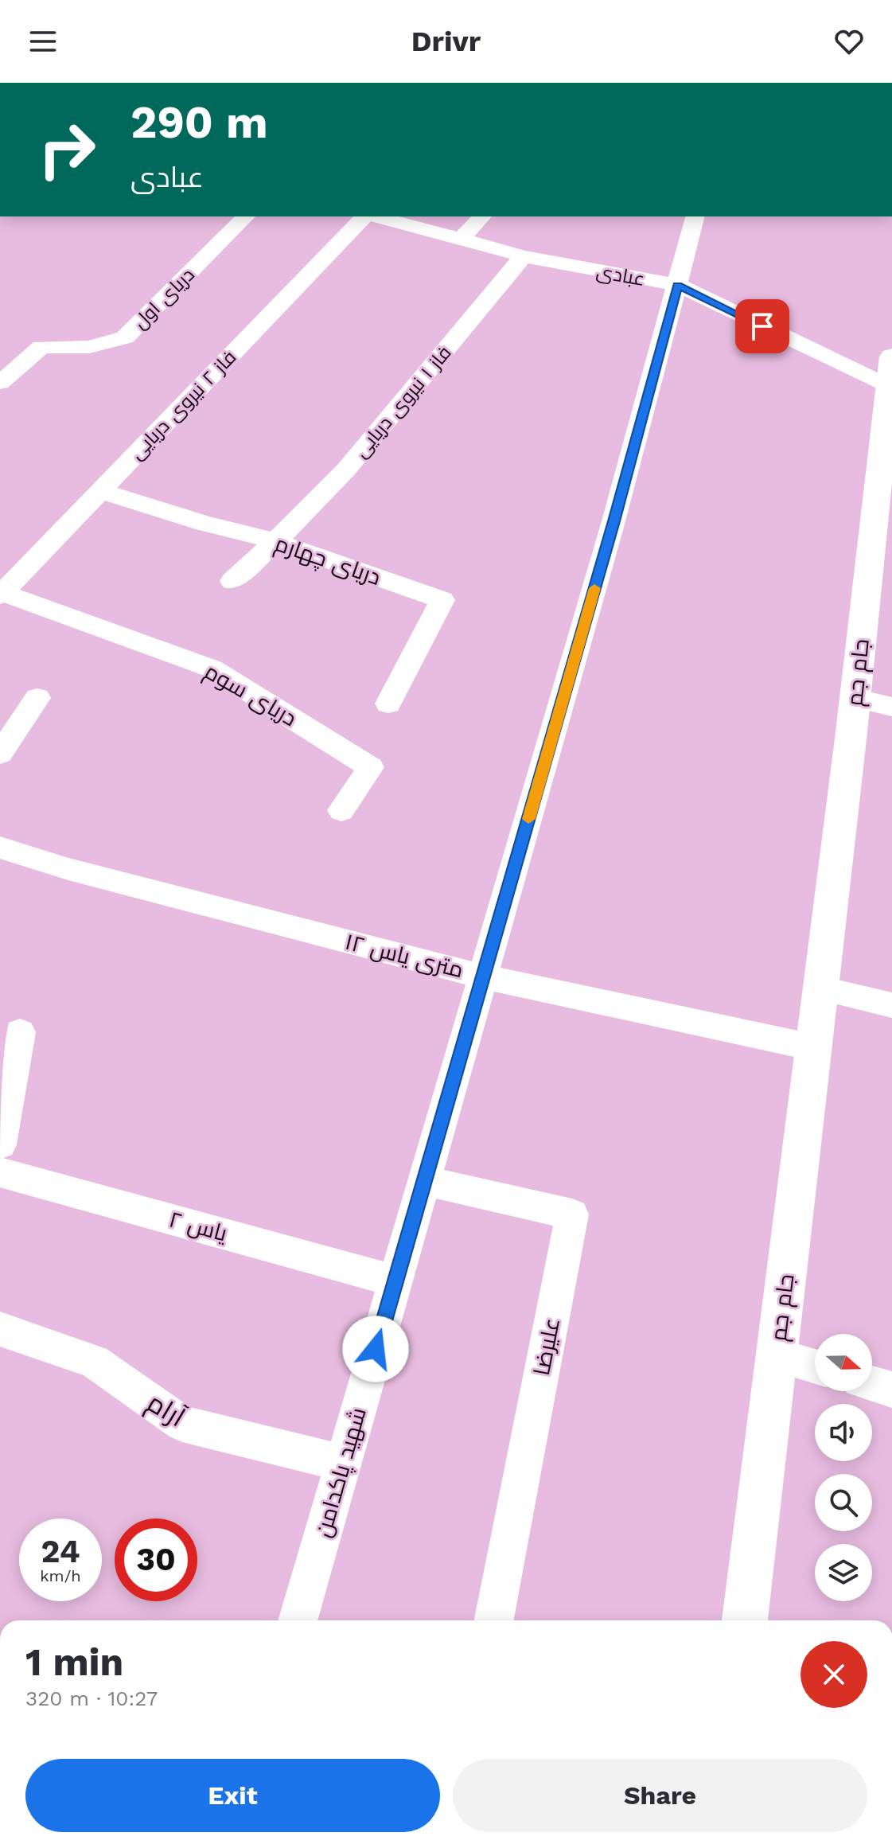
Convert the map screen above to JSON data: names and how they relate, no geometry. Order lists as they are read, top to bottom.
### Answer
{
  "streets": {
    "street": [
      "عبادی",
      "دریای اول",
      "فاز ۱ نیروی دریایی",
      "فاز ۲ نیروی دریایی",
      "دریای چهارم",
      "جام جم",
      "دریای سوم",
      "۱۲ متری یاس",
      "یاس ۲",
      "علیرضا",
      "آرام",
      "شهید پاکدامن"
    ]
  },
  "crossings": [
    ["عبادی", "فاز ۱ نیروی دریایی"],
    ["عبادی", "جام جم"],
    ["عبادی", "شهید پاکدامن"],
    ["فاز ۱ نیروی دریایی", "دریای چهارم"],
    ["فاز ۲ نیروی دریایی", "دریای چهارم"],
    ["فاز ۲ نیروی دریایی", "دریای سوم"],
    ["جام جم", "۱۲ متری یاس"],
    ["۱۲ متری یاس", "شهید پاکدامن"],
    ["یاس ۲", "شهید پاکدامن"],
    ["علیرضا", "شهید پاکدامن"],
    ["آرام", "شهید پاکدامن"]
  ],
  "north": "right",
  "page": {
    "header": "Drivr",
    "turn": ["290 m", "عبادی"],
    "speed": "24 km/h",
    "limit": "30",
    "heading": ["1 min", "320 m · 10:27"],
    "buttons": ["Exit", "Share"]
  }
}
